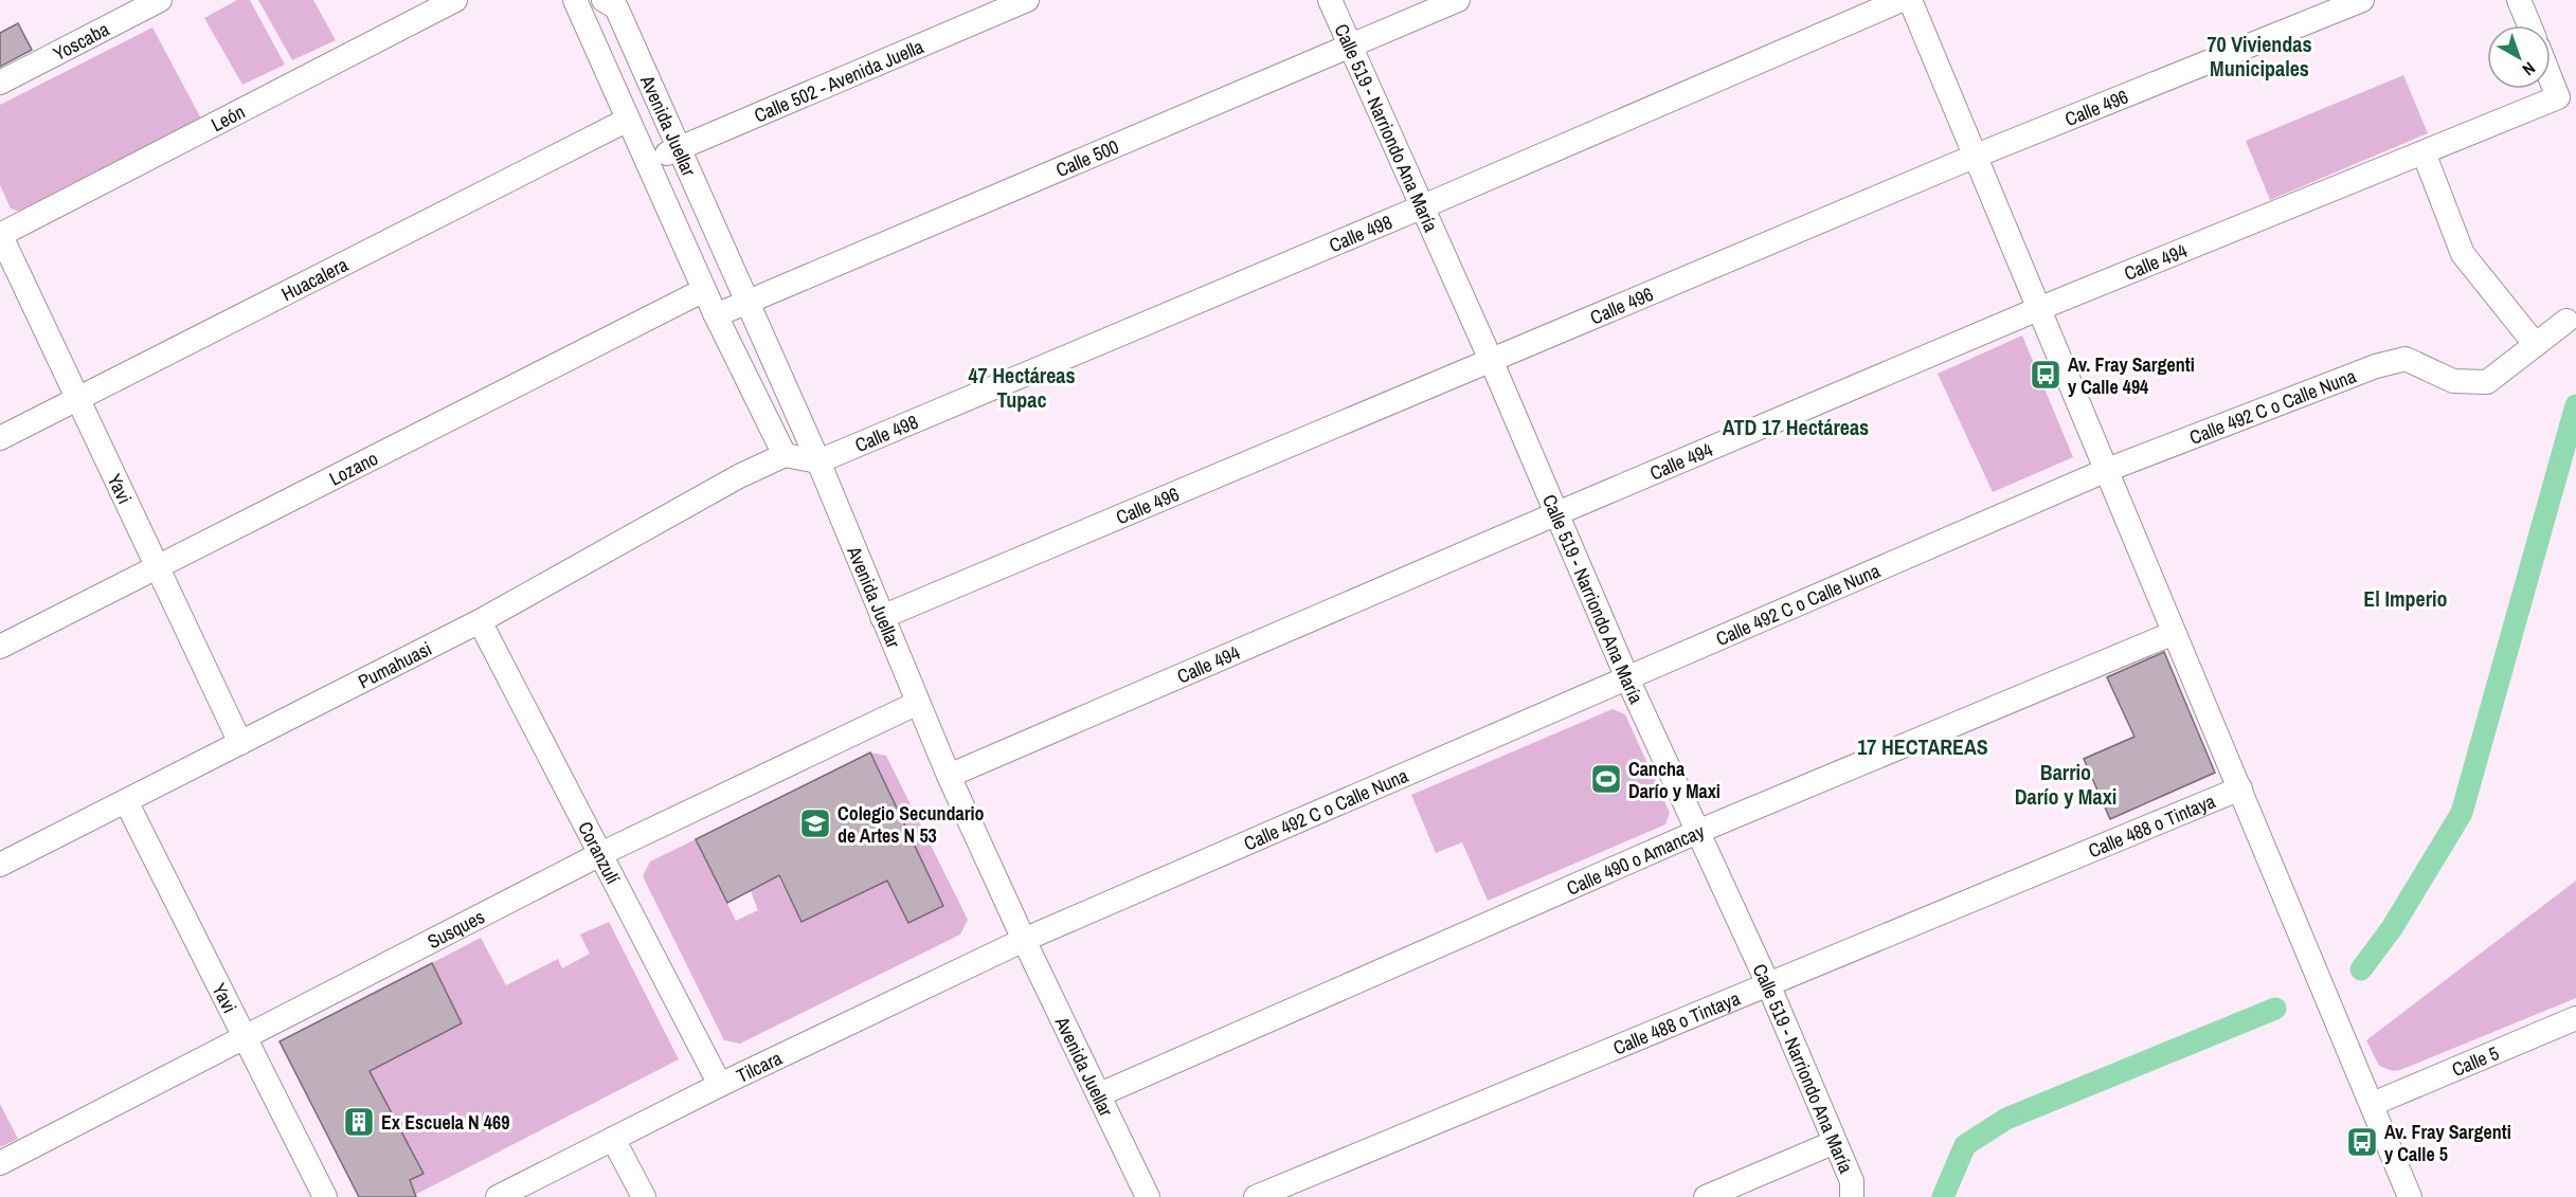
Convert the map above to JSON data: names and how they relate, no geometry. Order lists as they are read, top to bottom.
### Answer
{
  "streets": {
    "street": [
      "Yoscaba",
      "Calle 502 - Avenida Juella",
      "Calle 496",
      "León",
      "Avenida Juellar",
      "Calle 519 - Narriondo Ana María",
      "Calle 500",
      "Calle 498",
      "Calle 494",
      "Huacalera",
      "Calle 492 C o Calle Nuna",
      "Lozano",
      "Yavi",
      "Pumahuasi",
      "Calle 488 o Tintaya",
      "Coranzulí",
      "Calle 490 o Amancay",
      "Susques",
      "Calle 5",
      "Tilcara"
    ]
  },
  "crossings": [
    ["Calle 502 - Avenida Juella", "Avenida Juellar"],
    ["Calle 496", "Avenida Juellar"],
    ["Calle 496", "Calle 519 - Narriondo Ana María"],
    ["León", "Yavi"],
    ["Avenida Juellar", "Calle 500"],
    ["Avenida Juellar", "Calle 498"],
    ["Avenida Juellar", "Calle 494"],
    ["Avenida Juellar", "Calle 492 C o Calle Nuna"],
    ["Avenida Juellar", "Calle 490 o Amancay"],
    ["Avenida Juellar", "Susques"],
    ["Avenida Juellar", "Tilcara"],
    ["Calle 519 - Narriondo Ana María", "Calle 500"],
    ["Calle 519 - Narriondo Ana María", "Calle 498"],
    ["Calle 519 - Narriondo Ana María", "Calle 494"],
    ["Calle 519 - Narriondo Ana María", "Calle 492 C o Calle Nuna"],
    ["Calle 519 - Narriondo Ana María", "Calle 488 o Tintaya"],
    ["Calle 519 - Narriondo Ana María", "Calle 490 o Amancay"],
    ["Huacalera", "Yavi"],
    ["Calle 492 C o Calle Nuna", "Tilcara"],
    ["Lozano", "Yavi"],
    ["Yavi", "Pumahuasi"],
    ["Yavi", "Susques"],
    ["Pumahuasi", "Coranzulí"],
    ["Coranzulí", "Susques"],
    ["Coranzulí", "Tilcara"]
  ],
  "districts": [
    "70 Viviendas Municipales",
    "47 Hectáreas Tupac",
    "ATD 17 Hectáreas",
    "El Imperio",
    "17 HECTAREAS",
    "Barrio Darío y Maxi"
  ],
  "places": {
    "bus stop": ["Av. Fray Sargenti y Calle 494", "Av. Fray Sargenti y Calle 5"],
    "sports": ["Cancha Darío y Maxi"],
    "school or university": ["Colegio Secundario de Artes N 53"],
    "building": ["Ex Escuela N 469"]
  },
  "north": "bottom right"
}
